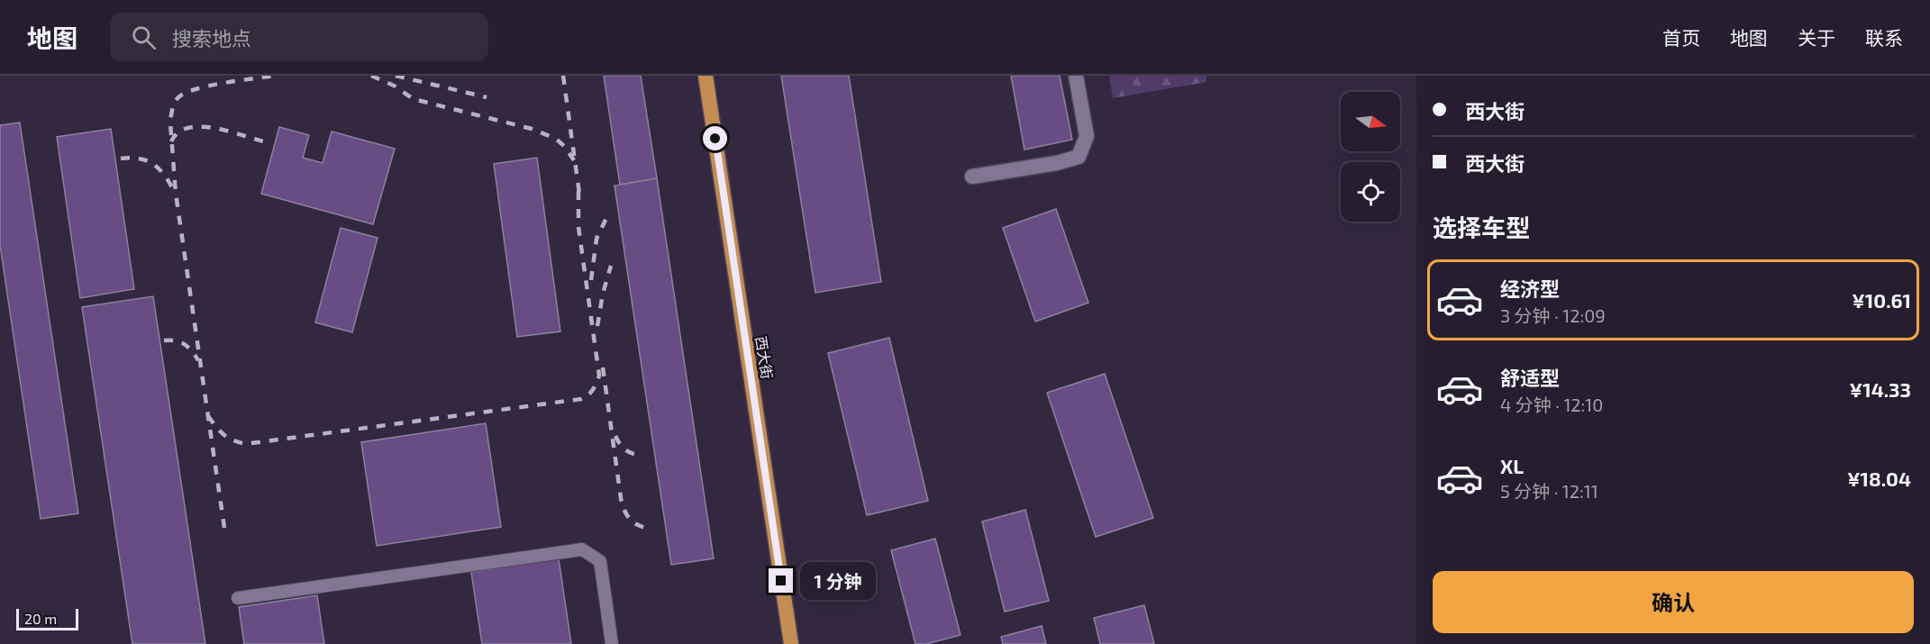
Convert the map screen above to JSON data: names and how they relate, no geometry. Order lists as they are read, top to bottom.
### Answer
{
  "streets": {
    "highway": ["西大街"]
  },
  "scale_bar": "20 m",
  "north": "right",
  "page": {
    "header": "地图",
    "search": "搜索地点",
    "nav": [
      "首页",
      "地图",
      "关于",
      "联系"
    ],
    "banner": ["西大街", "西大街"],
    "heading": "选择车型",
    "list": [
      {
        "name": "经济型",
        "note": "3 分钟 · 12:09",
        "value": "¥10.61"
      },
      {
        "name": "舒适型",
        "note": "4 分钟 · 12:10",
        "value": "¥14.33"
      },
      {
        "name": "XL",
        "note": "5 分钟 · 12:11",
        "value": "¥18.04"
      }
    ],
    "buttons": "确认",
    "bubble": "1 分钟",
    "scale": "20 m"
  }
}
